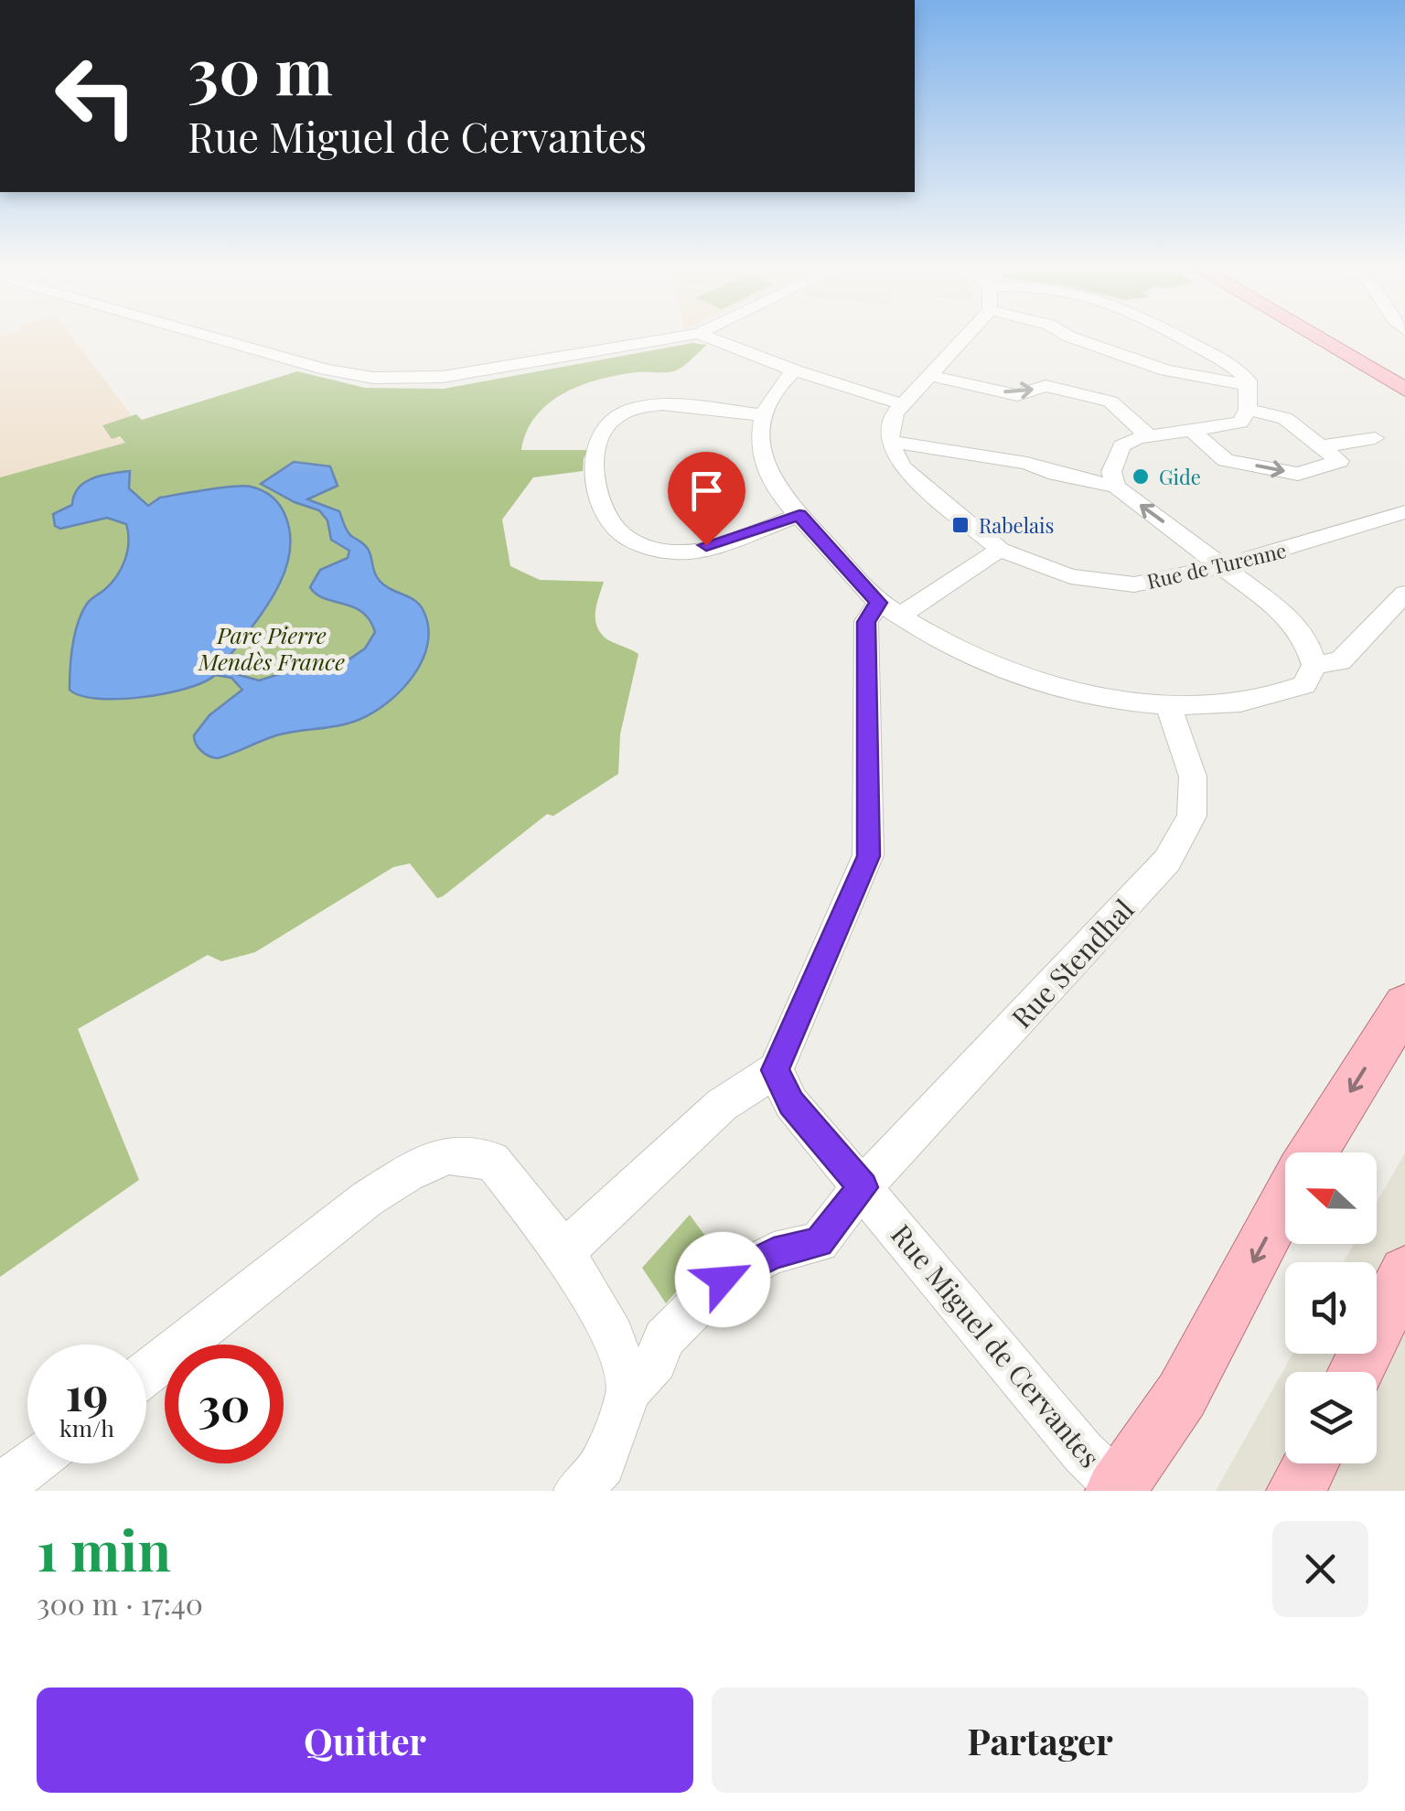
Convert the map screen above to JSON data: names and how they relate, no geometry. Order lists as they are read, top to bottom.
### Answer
{
  "streets": {
    "street": ["Rue de Turenne", "Rue Stendhal", "Rue Miguel de Cervantes"]
  },
  "crossings": [
    ["Rue Stendhal", "Rue Miguel de Cervantes"]
  ],
  "parks": ["Parc Pierre Mendès France"],
  "places": {
    "other": ["Gide"],
    "transit": ["Rabelais"]
  },
  "north": "left",
  "page": {
    "turn": ["30 m", "Rue Miguel de Cervantes"],
    "speed": "19 km/h",
    "limit": "30",
    "heading": ["1 min", "300 m · 17:40"],
    "buttons": ["Quitter", "Partager"]
  }
}
